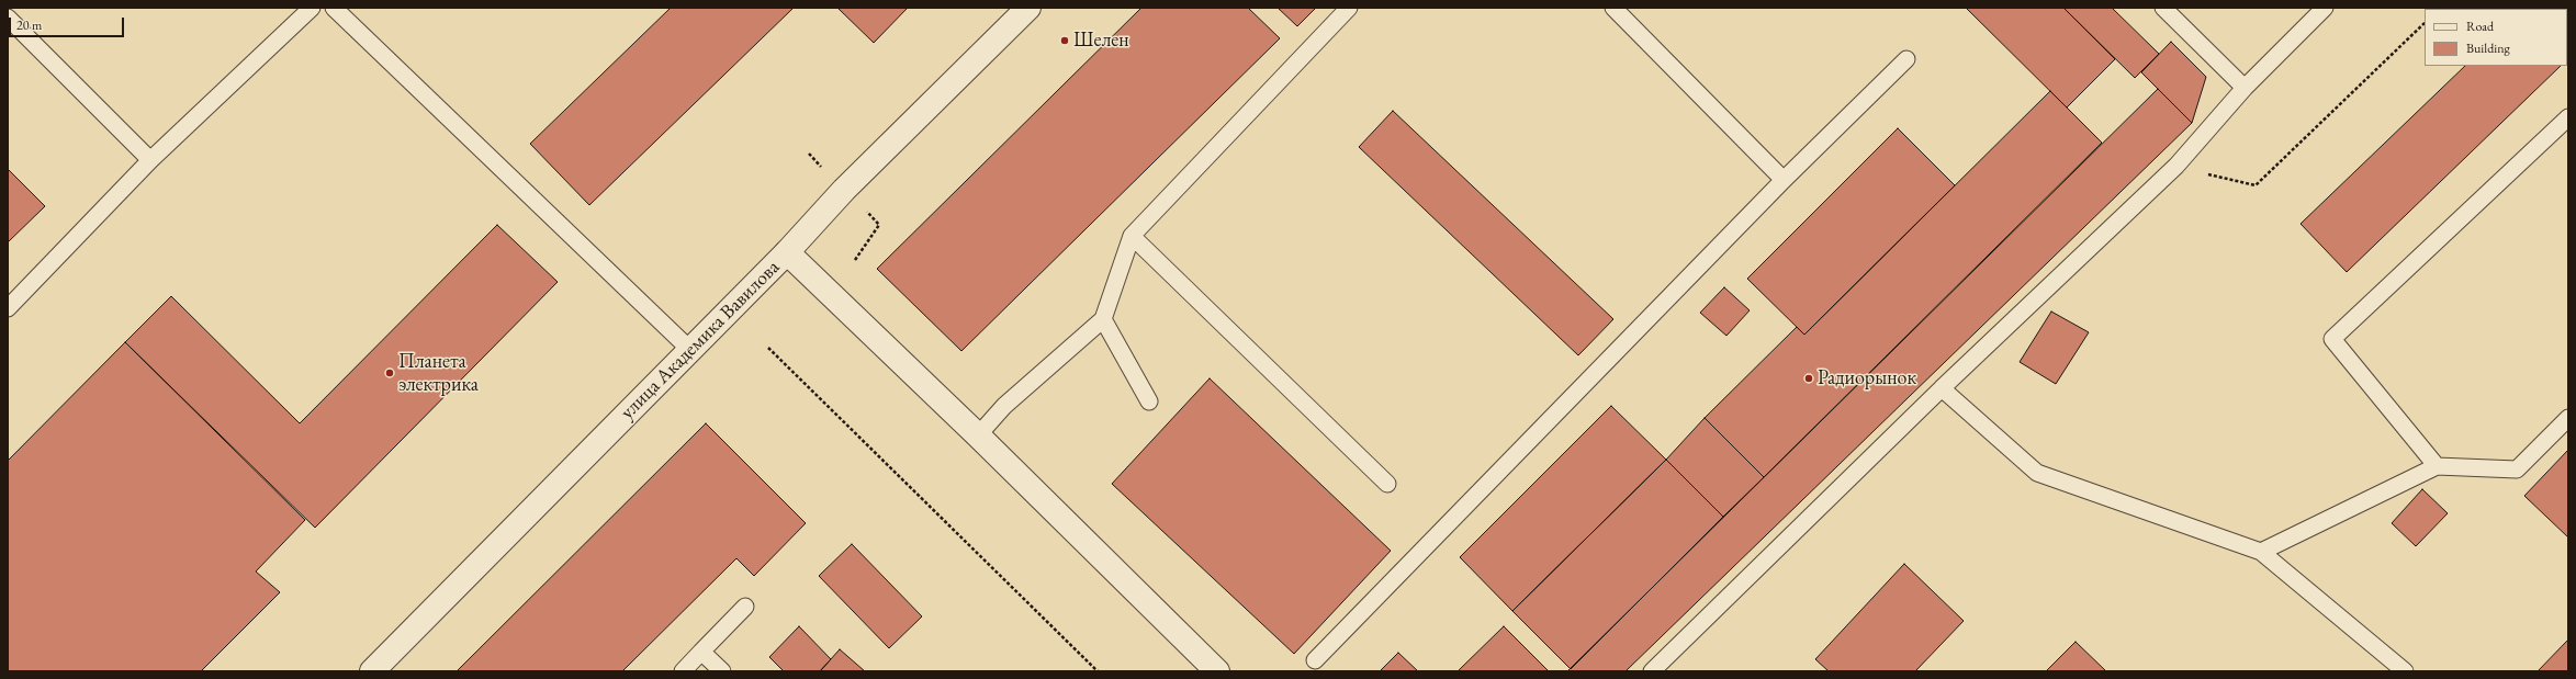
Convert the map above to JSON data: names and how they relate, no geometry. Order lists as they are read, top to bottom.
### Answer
{
  "streets": {
    "street": ["улица Академика Вавилова"]
  },
  "places": ["Шелен", "Планета электрика", "Радиорынок"],
  "legend": ["Road", "Building"],
  "scale_bar": "20 m"
}
